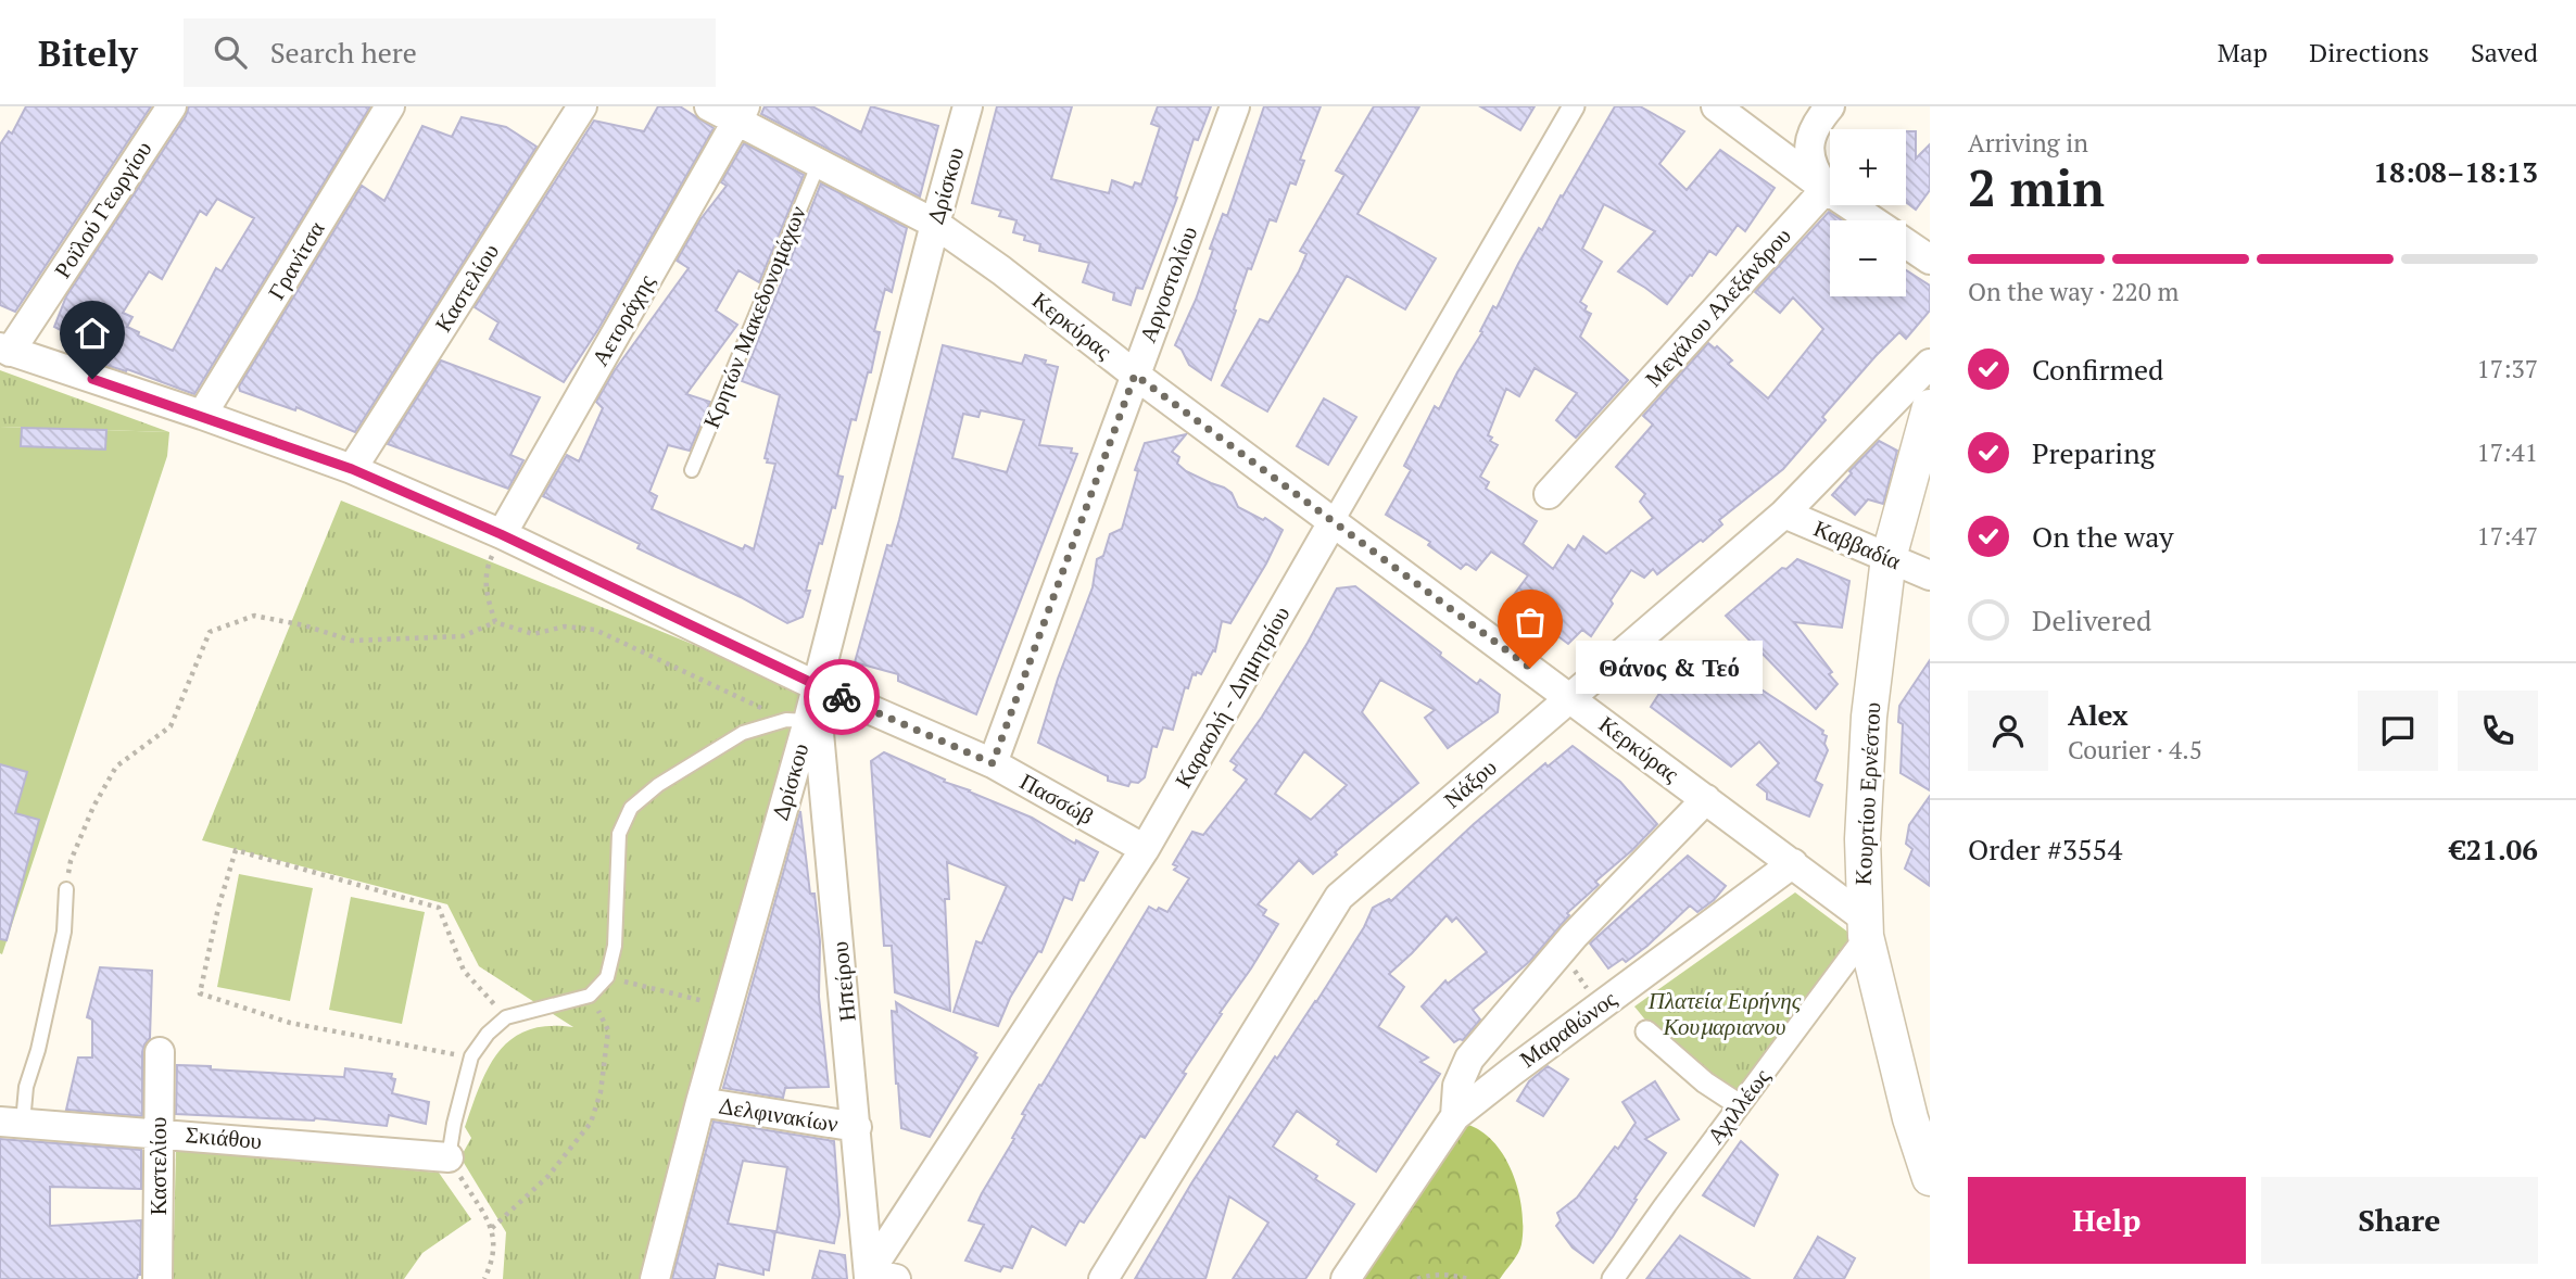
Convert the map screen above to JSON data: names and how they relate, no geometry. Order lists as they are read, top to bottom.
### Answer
{
  "streets": {
    "street": [
      "Δρίσκου",
      "Ροϊλού Γεωργίου",
      "Γρανίτσα",
      "Αργοστολίου",
      "Καστελίου",
      "Μεγάλου Αλεξάνδρου",
      "Αετοράχης",
      "Κερκύρας",
      "Καββαδία",
      "Καραολή - Δημητρίου",
      "Νάξου",
      "Κουρτίου Ερνέστου",
      "Πασσώβ",
      "Ηπείρου",
      "Μαραθώνος",
      "Αχιλλέως",
      "Δελφινακίων",
      "Σκιάθου"
    ],
    "lane": ["Κρητών Μακεδονομάχων"]
  },
  "crossings": [
    ["Δρίσκου", "Κερκύρας"],
    ["Δρίσκου", "Πασσώβ"],
    ["Δρίσκου", "Ηπείρου"],
    ["Δρίσκου", "Δελφινακίων"],
    ["Ροϊλού Γεωργίου", "Πασσώβ"],
    ["Γρανίτσα", "Πασσώβ"],
    ["Αργοστολίου", "Κερκύρας"],
    ["Αργοστολίου", "Πασσώβ"],
    ["Καστελίου", "Πασσώβ"],
    ["Καστελίου", "Σκιάθου"],
    ["Κρητών Μακεδονομάχων", "Κερκύρας"],
    ["Αετοράχης", "Κερκύρας"],
    ["Αετοράχης", "Πασσώβ"],
    ["Κερκύρας", "Καραολή - Δημητρίου"],
    ["Κερκύρας", "Νάξου"],
    ["Κερκύρας", "Κουρτίου Ερνέστου"],
    ["Κερκύρας", "Μαραθώνος"],
    ["Κερκύρας", "Αχιλλέως"],
    ["Καββαδία", "Νάξου"],
    ["Καββαδία", "Κουρτίου Ερνέστου"],
    ["Καραολή - Δημητρίου", "Πασσώβ"],
    ["Καραολή - Δημητρίου", "Ηπείρου"],
    ["Κουρτίου Ερνέστου", "Αχιλλέως"],
    ["Πασσώβ", "Ηπείρου"],
    ["Ηπείρου", "Δελφινακίων"]
  ],
  "parks": ["Πλατεία Ειρήνης Κουμαριανου"],
  "places": ["Θάνος & Τεό"],
  "page": {
    "header": "Bitely",
    "search": "Search here",
    "nav": ["Map", "Directions", "Saved"],
    "heading": ["2 min", "Arriving in", "18:08–18:13"],
    "panel": [
      "Alex",
      "Courier · 4.5",
      "Order #3554",
      "€21.06"
    ],
    "map_buttons": ["+", "−"],
    "bar": "On the way · 220 m",
    "list": [
      ["Confirmed", "17:37"],
      ["Preparing", "17:41"],
      ["On the way", "17:47"],
      "Delivered"
    ],
    "bubble": "Θάνος & Τεό",
    "buttons": ["Help", "Share"]
  }
}
